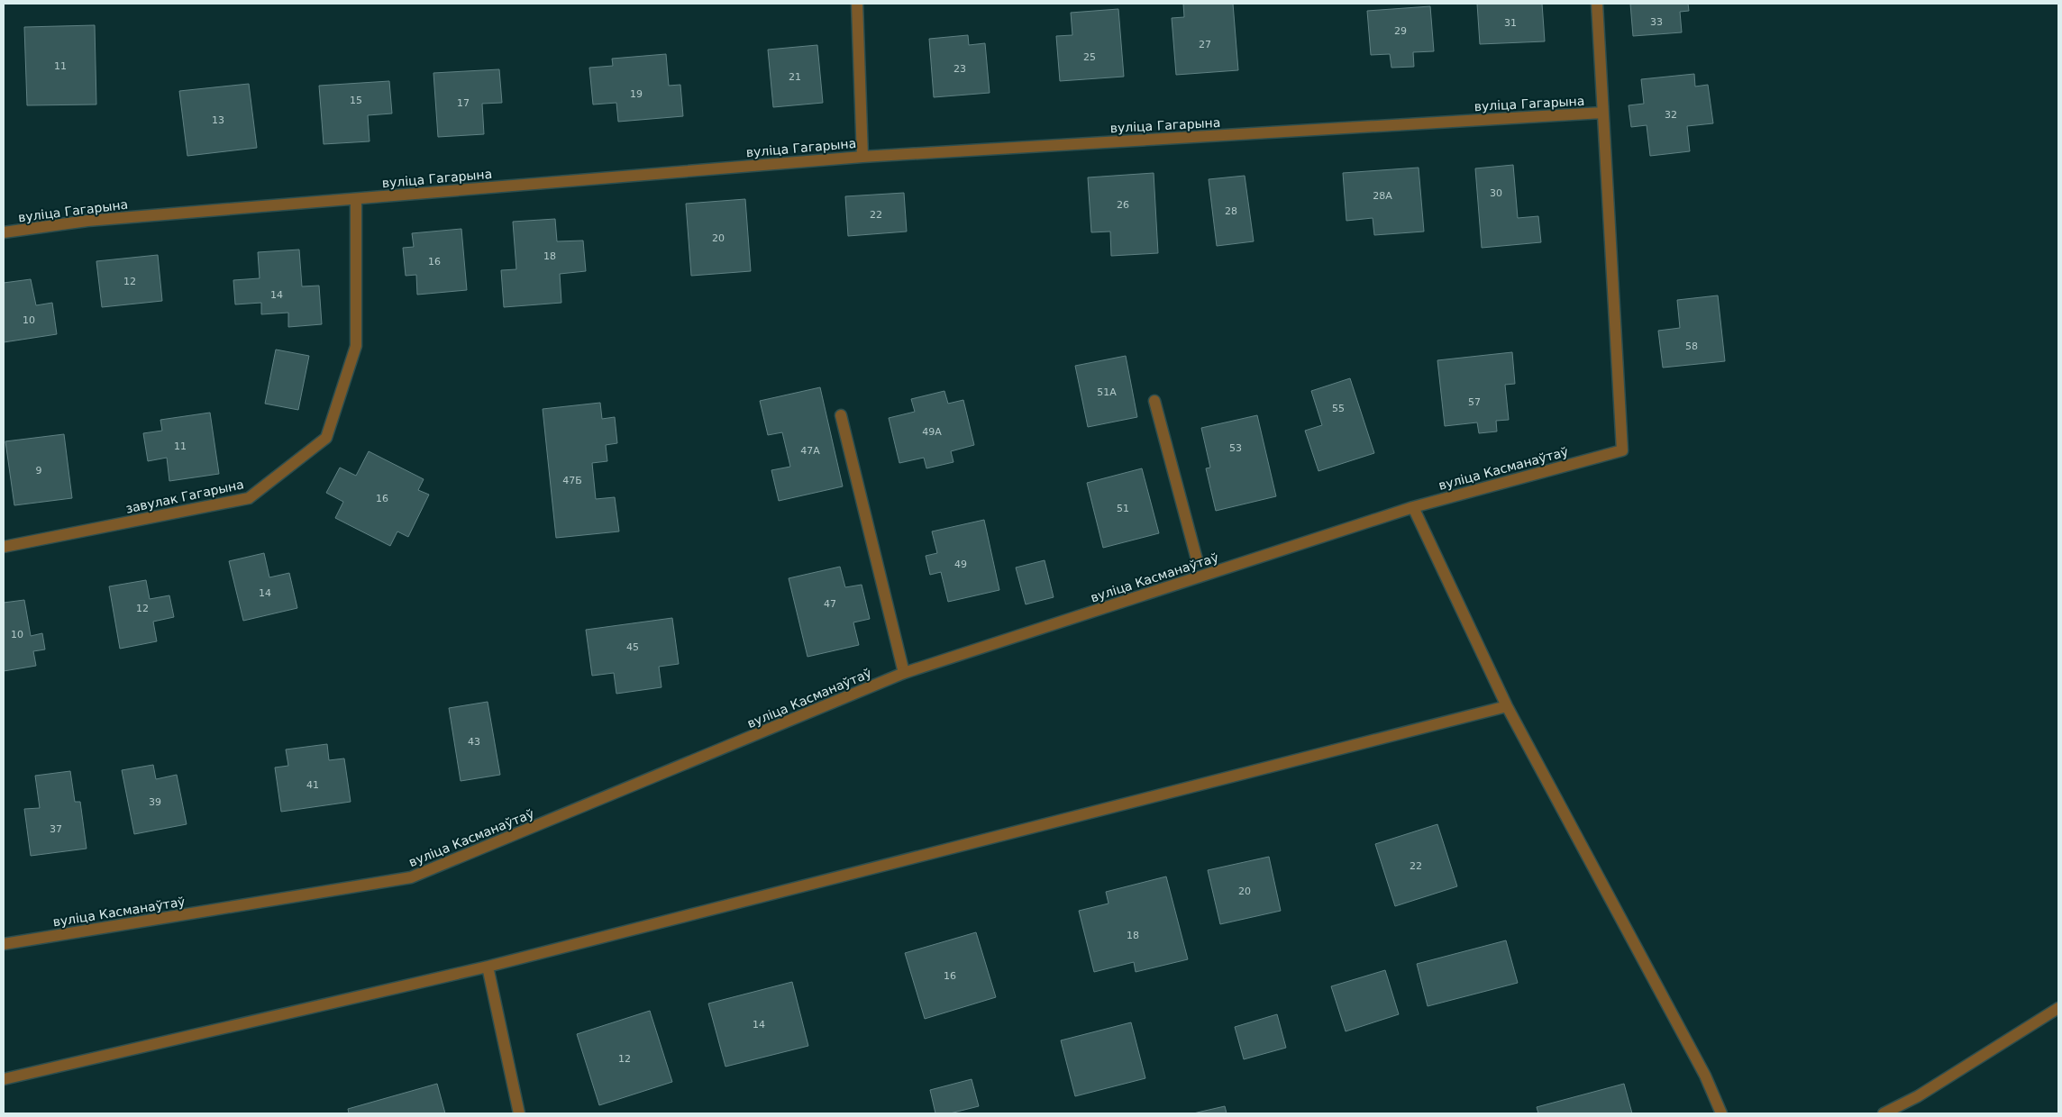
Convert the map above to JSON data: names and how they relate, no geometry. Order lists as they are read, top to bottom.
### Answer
{
  "streets": {
    "street": ["вуліца Гагарына", "вуліца Касманаўтаў", "завулак Гагарына"]
  },
  "crossings": [
    ["вуліца Гагарына", "вуліца Касманаўтаў"],
    ["вуліца Гагарына", "завулак Гагарына"]
  ],
  "house_numbers": [
    "33",
    "31",
    "29",
    "27",
    "25",
    "11",
    "23",
    "21",
    "19",
    "15",
    "17",
    "32",
    "13",
    "30",
    "28А",
    "26",
    "28",
    "22",
    "20",
    "18",
    "16",
    "12",
    "14",
    "10",
    "58",
    "51А",
    "57",
    "55",
    "49А",
    "11",
    "53",
    "47А",
    "9",
    "47Б",
    "16",
    "51",
    "49",
    "14",
    "47",
    "12",
    "10",
    "45",
    "43",
    "41",
    "39",
    "37",
    "22",
    "20",
    "18",
    "16",
    "14",
    "12"
  ]
}
